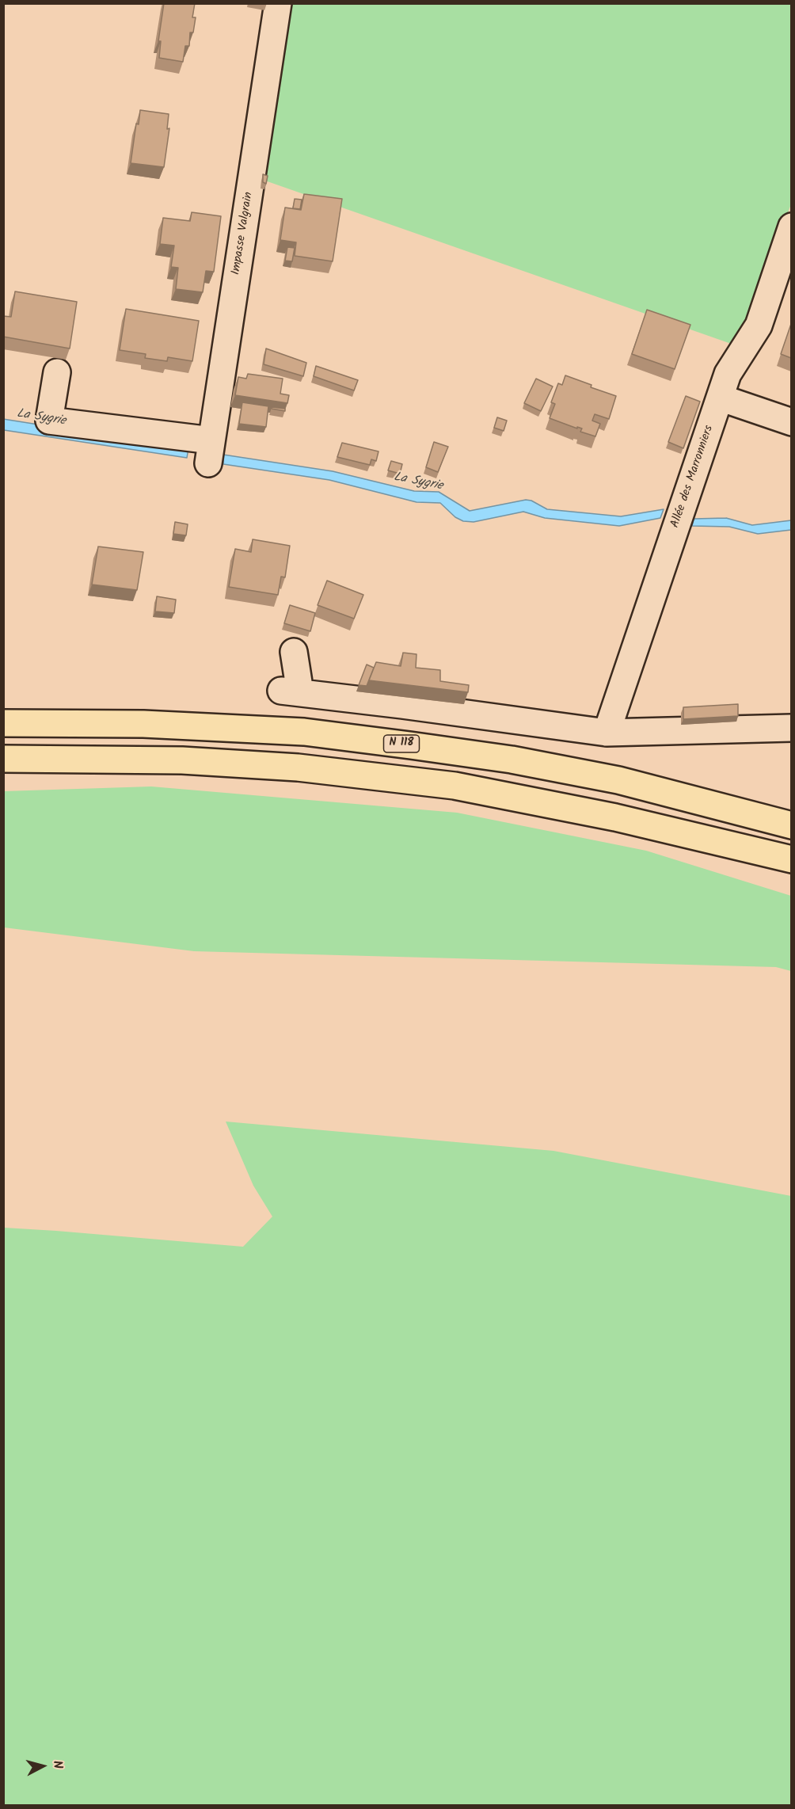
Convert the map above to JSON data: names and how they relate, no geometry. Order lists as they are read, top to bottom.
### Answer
{
  "streets": {
    "highway": ["N 118"],
    "street": ["Impasse Valgrain", "Allée des Marronniers"]
  },
  "water": ["La Sygrie"],
  "north": "right"
}
